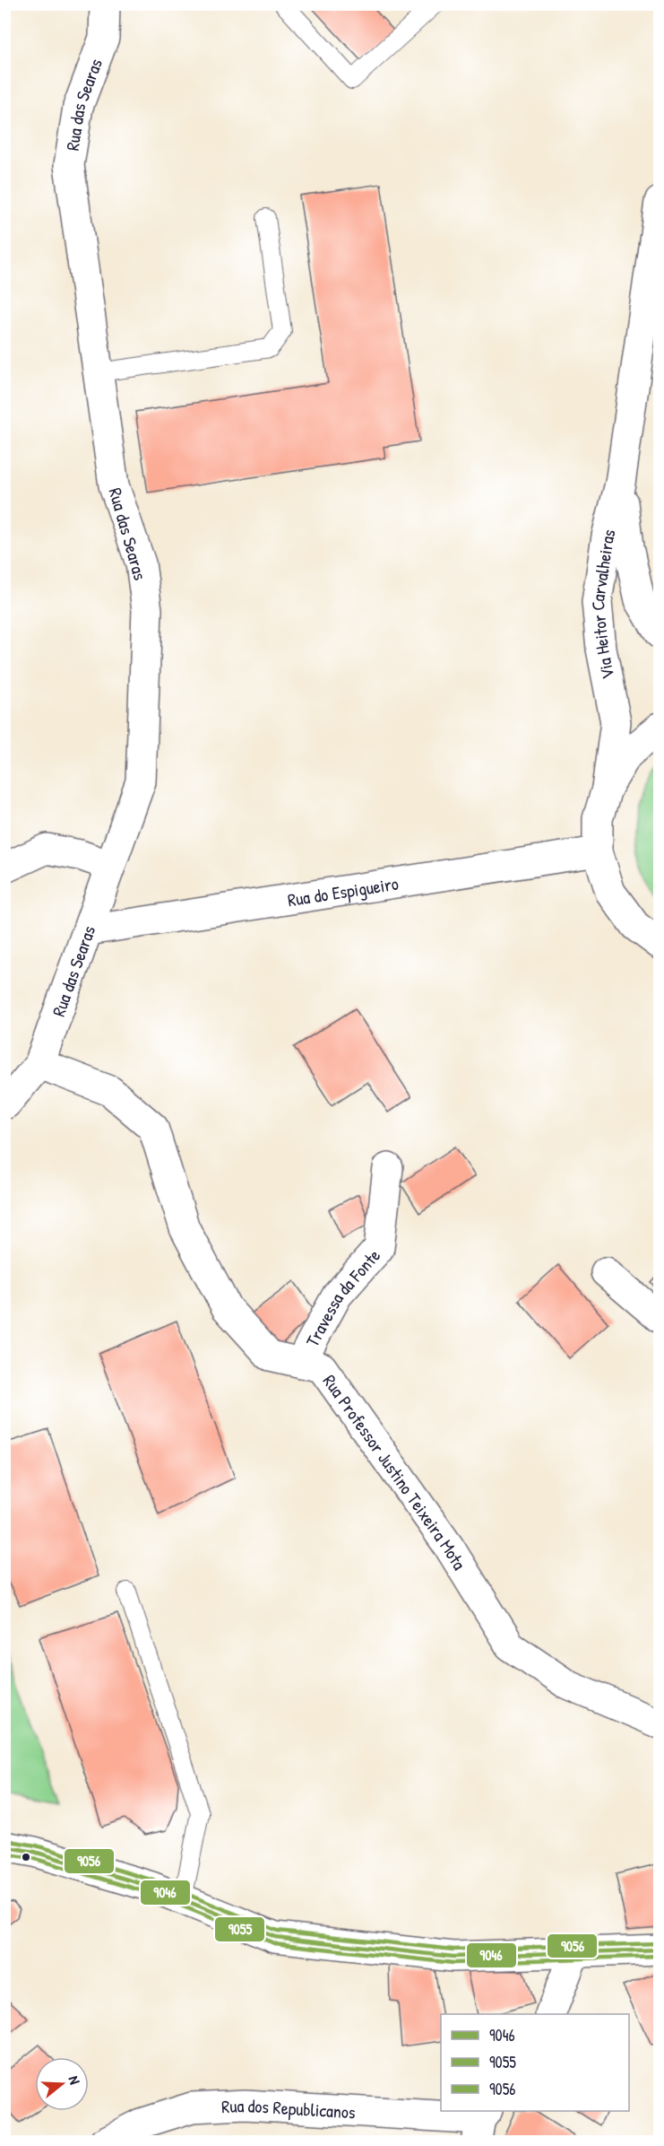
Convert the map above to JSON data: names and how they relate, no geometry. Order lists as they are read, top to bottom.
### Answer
{
  "streets": {
    "street": [
      "Rua das Searas",
      "Via Heitor Carvalheiras",
      "Rua do Espigueiro",
      "Travessa da Fonte",
      "Rua Professor Justino Teixeira Mota",
      "Rua dos Republicanos"
    ]
  },
  "crossings": [
    ["Rua das Searas", "Rua do Espigueiro"],
    ["Rua das Searas", "Rua Professor Justino Teixeira Mota"],
    ["Via Heitor Carvalheiras", "Rua do Espigueiro"],
    ["Travessa da Fonte", "Rua Professor Justino Teixeira Mota"]
  ],
  "lines": ["transit line 9056", "transit line 9046", "transit line 9055"],
  "legend": ["9046", "9055", "9056"],
  "north": "right"
}
